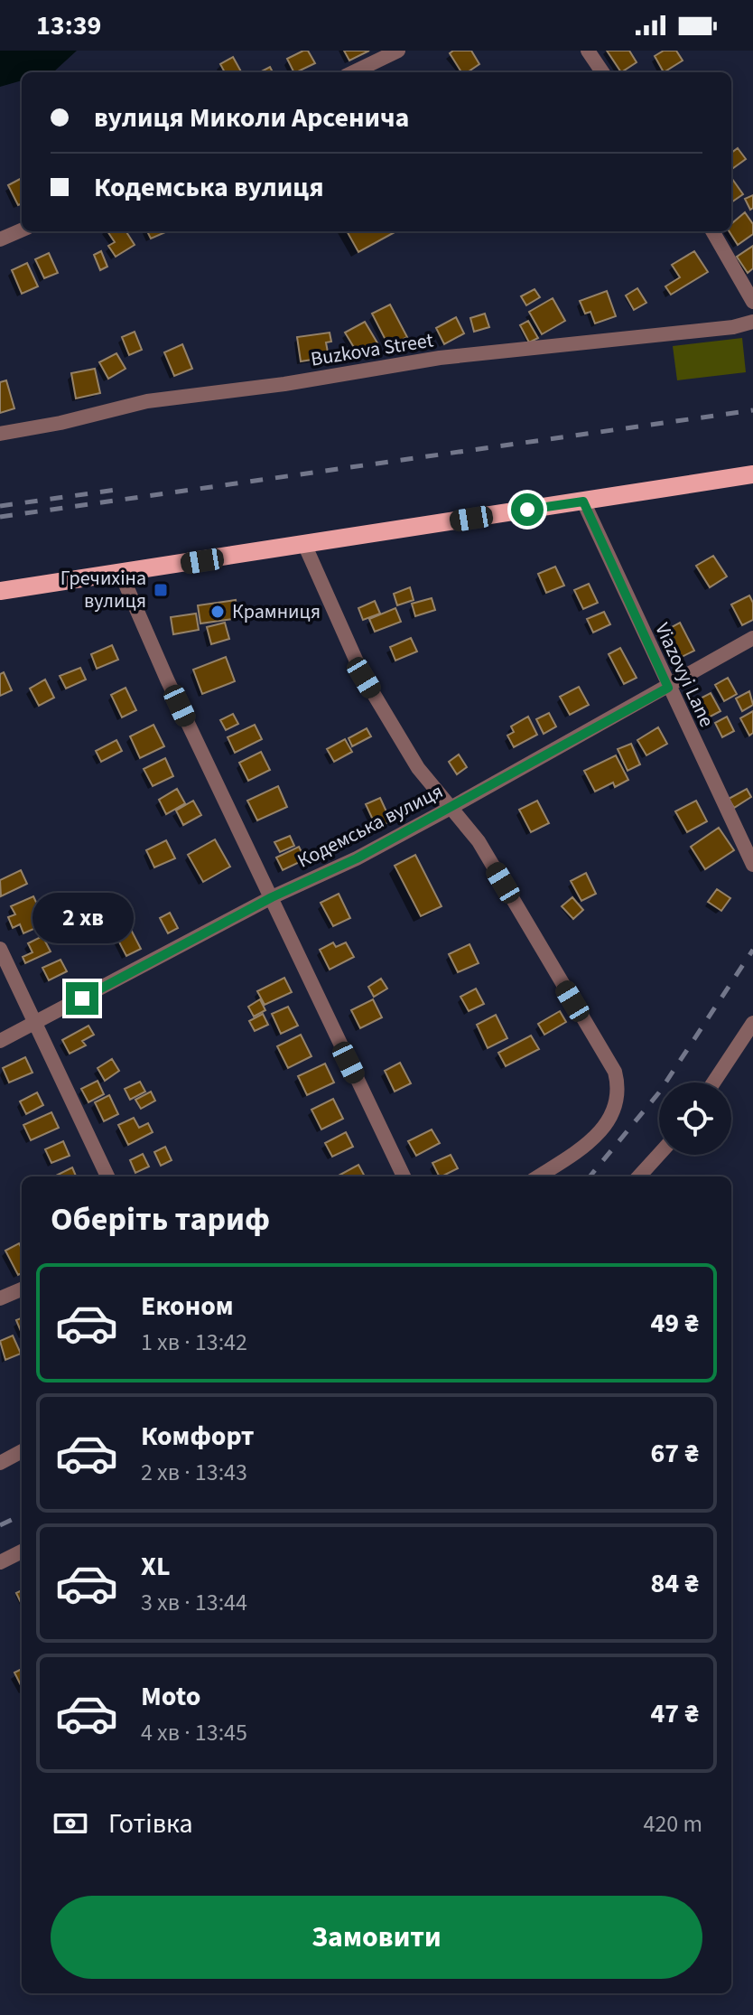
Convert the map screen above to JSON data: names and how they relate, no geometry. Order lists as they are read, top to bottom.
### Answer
{
  "streets": {
    "street": ["Buzkova Street", "Viazovyi Lane", "Кодемська вулиця"]
  },
  "crossings": [
    ["Viazovyi Lane", "Кодемська вулиця"]
  ],
  "places": {
    "transit": ["Гречихіна вулиця"],
    "other": ["Крамниця"]
  },
  "page": {
    "status": "13:39",
    "banner": ["вулиця Миколи Арсенича", "Кодемська вулиця"],
    "bubble": "2 хв",
    "heading": "Оберіть тариф",
    "list": [
      {
        "name": "Економ",
        "note": "1 хв · 13:42",
        "value": "49 ₴"
      },
      {
        "name": "Комфорт",
        "note": "2 хв · 13:43",
        "value": "67 ₴"
      },
      {
        "name": "XL",
        "note": "3 хв · 13:44",
        "value": "84 ₴"
      },
      {
        "name": "Moto",
        "note": "4 хв · 13:45",
        "value": "47 ₴"
      }
    ],
    "pay": ["Готівка", "420 m"],
    "buttons": "Замовити"
  }
}
